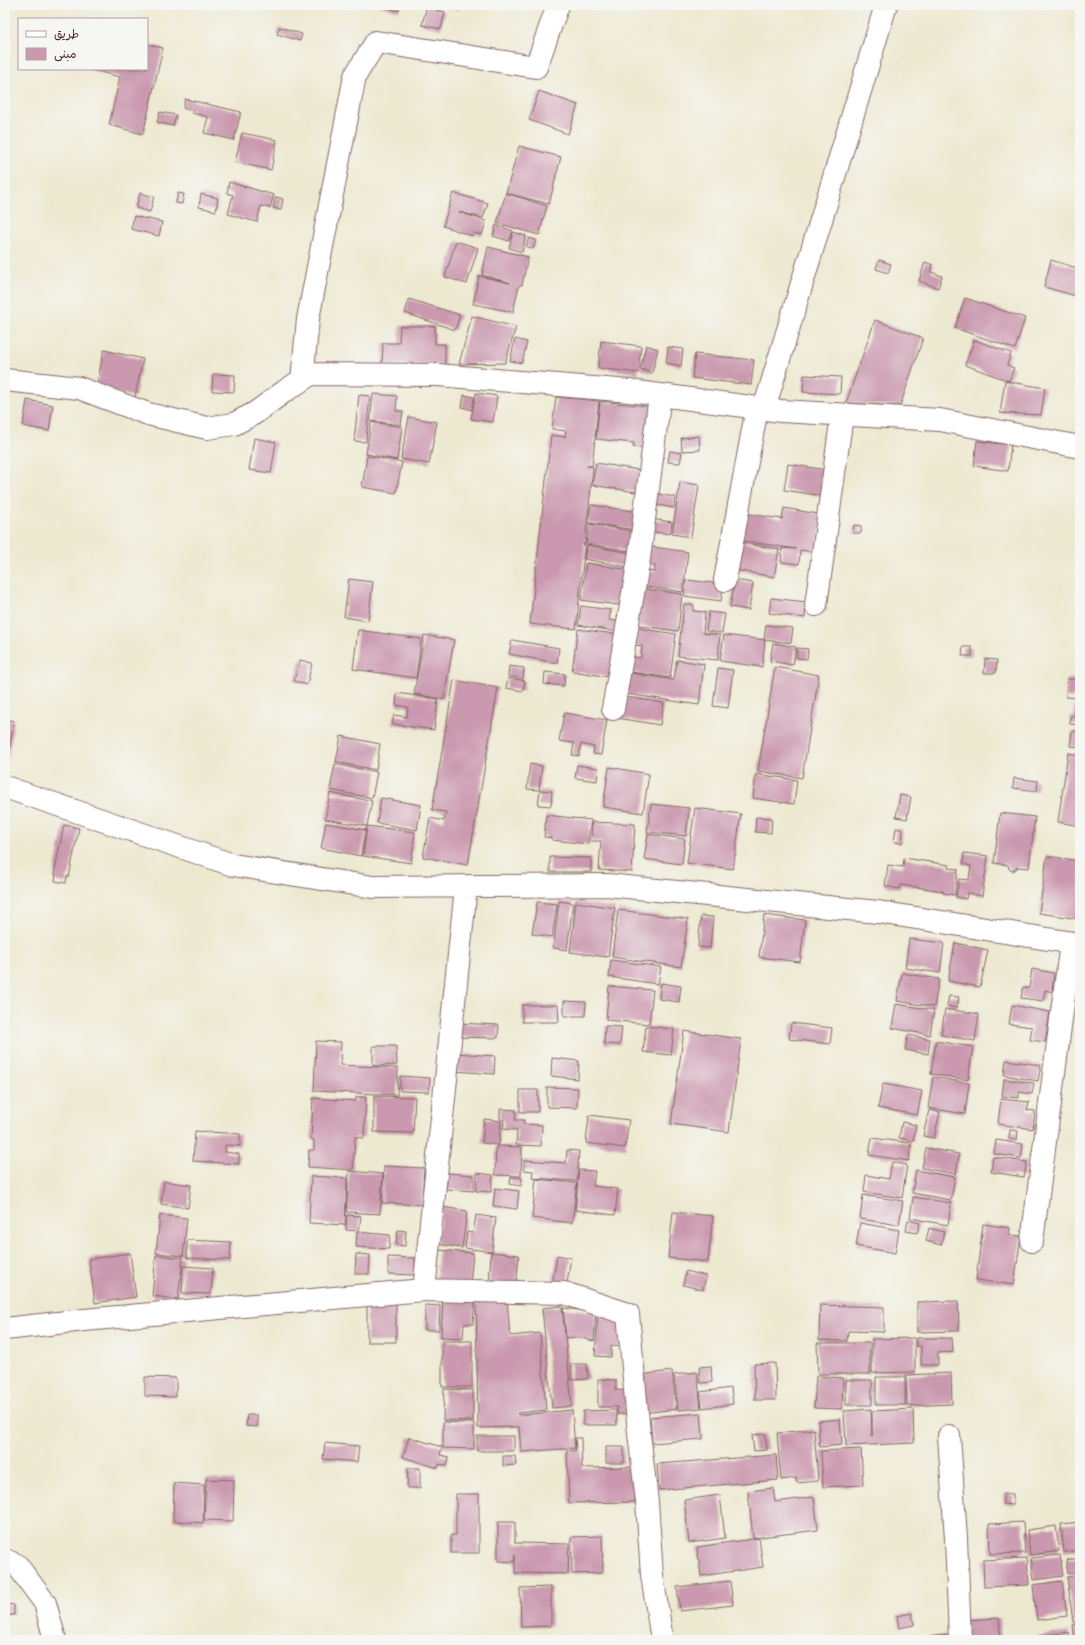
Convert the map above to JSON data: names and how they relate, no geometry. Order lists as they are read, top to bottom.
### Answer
{
  "legend": ["طريق", "مبنى"]
}
